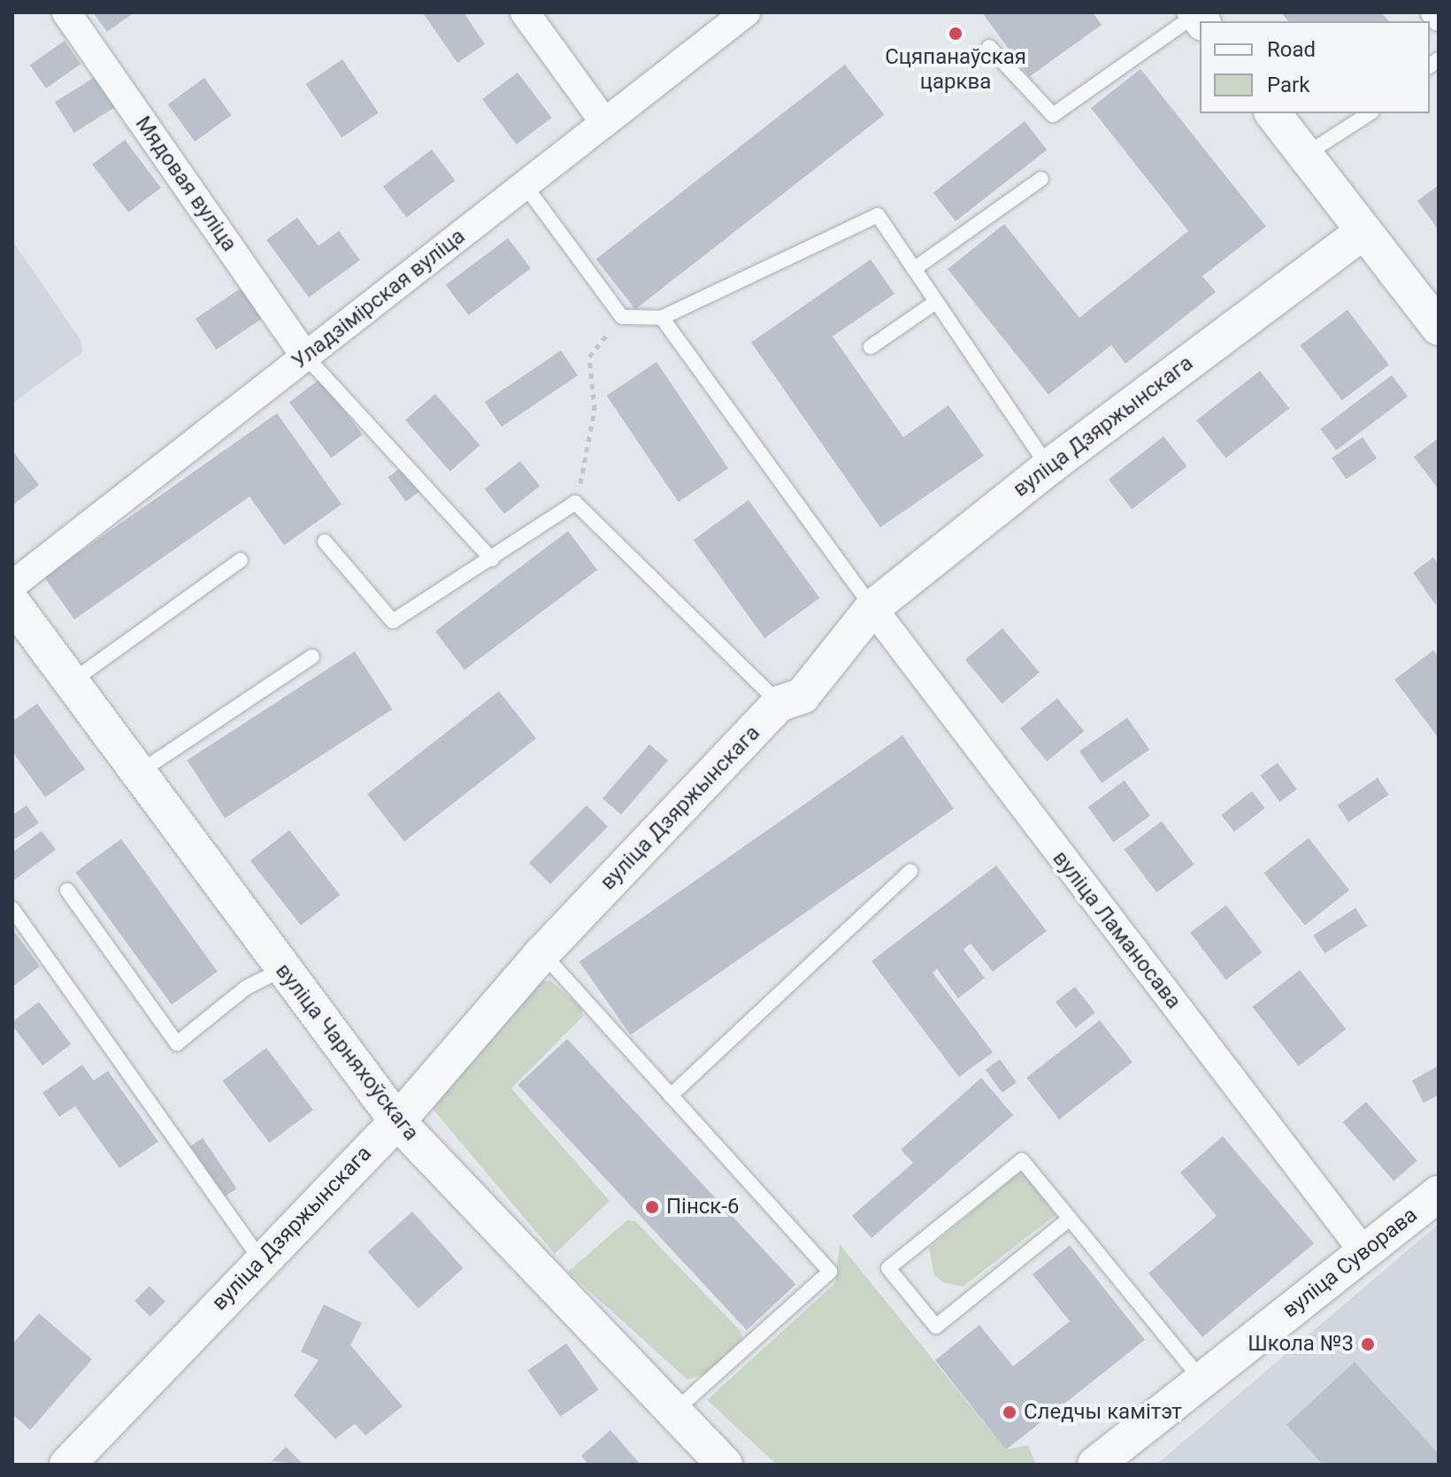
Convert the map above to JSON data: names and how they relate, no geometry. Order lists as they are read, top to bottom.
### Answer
{
  "streets": {
    "street": [
      "Мядовая вуліца",
      "Уладзімірская вуліца",
      "вуліца Дзяржынскага",
      "вуліца Ламаносава",
      "вуліца Чарняхоўскага",
      "вуліца Суворава"
    ]
  },
  "crossings": [
    ["Мядовая вуліца", "Уладзімірская вуліца"],
    ["вуліца Дзяржынскага", "вуліца Ламаносава"],
    ["вуліца Дзяржынскага", "вуліца Чарняхоўскага"],
    ["вуліца Ламаносава", "вуліца Суворава"]
  ],
  "places": [
    "Сцяпанаўская царква",
    "Пінск-6",
    "Школа №3",
    "Следчы камітэт"
  ],
  "legend": ["Road", "Park"]
}
